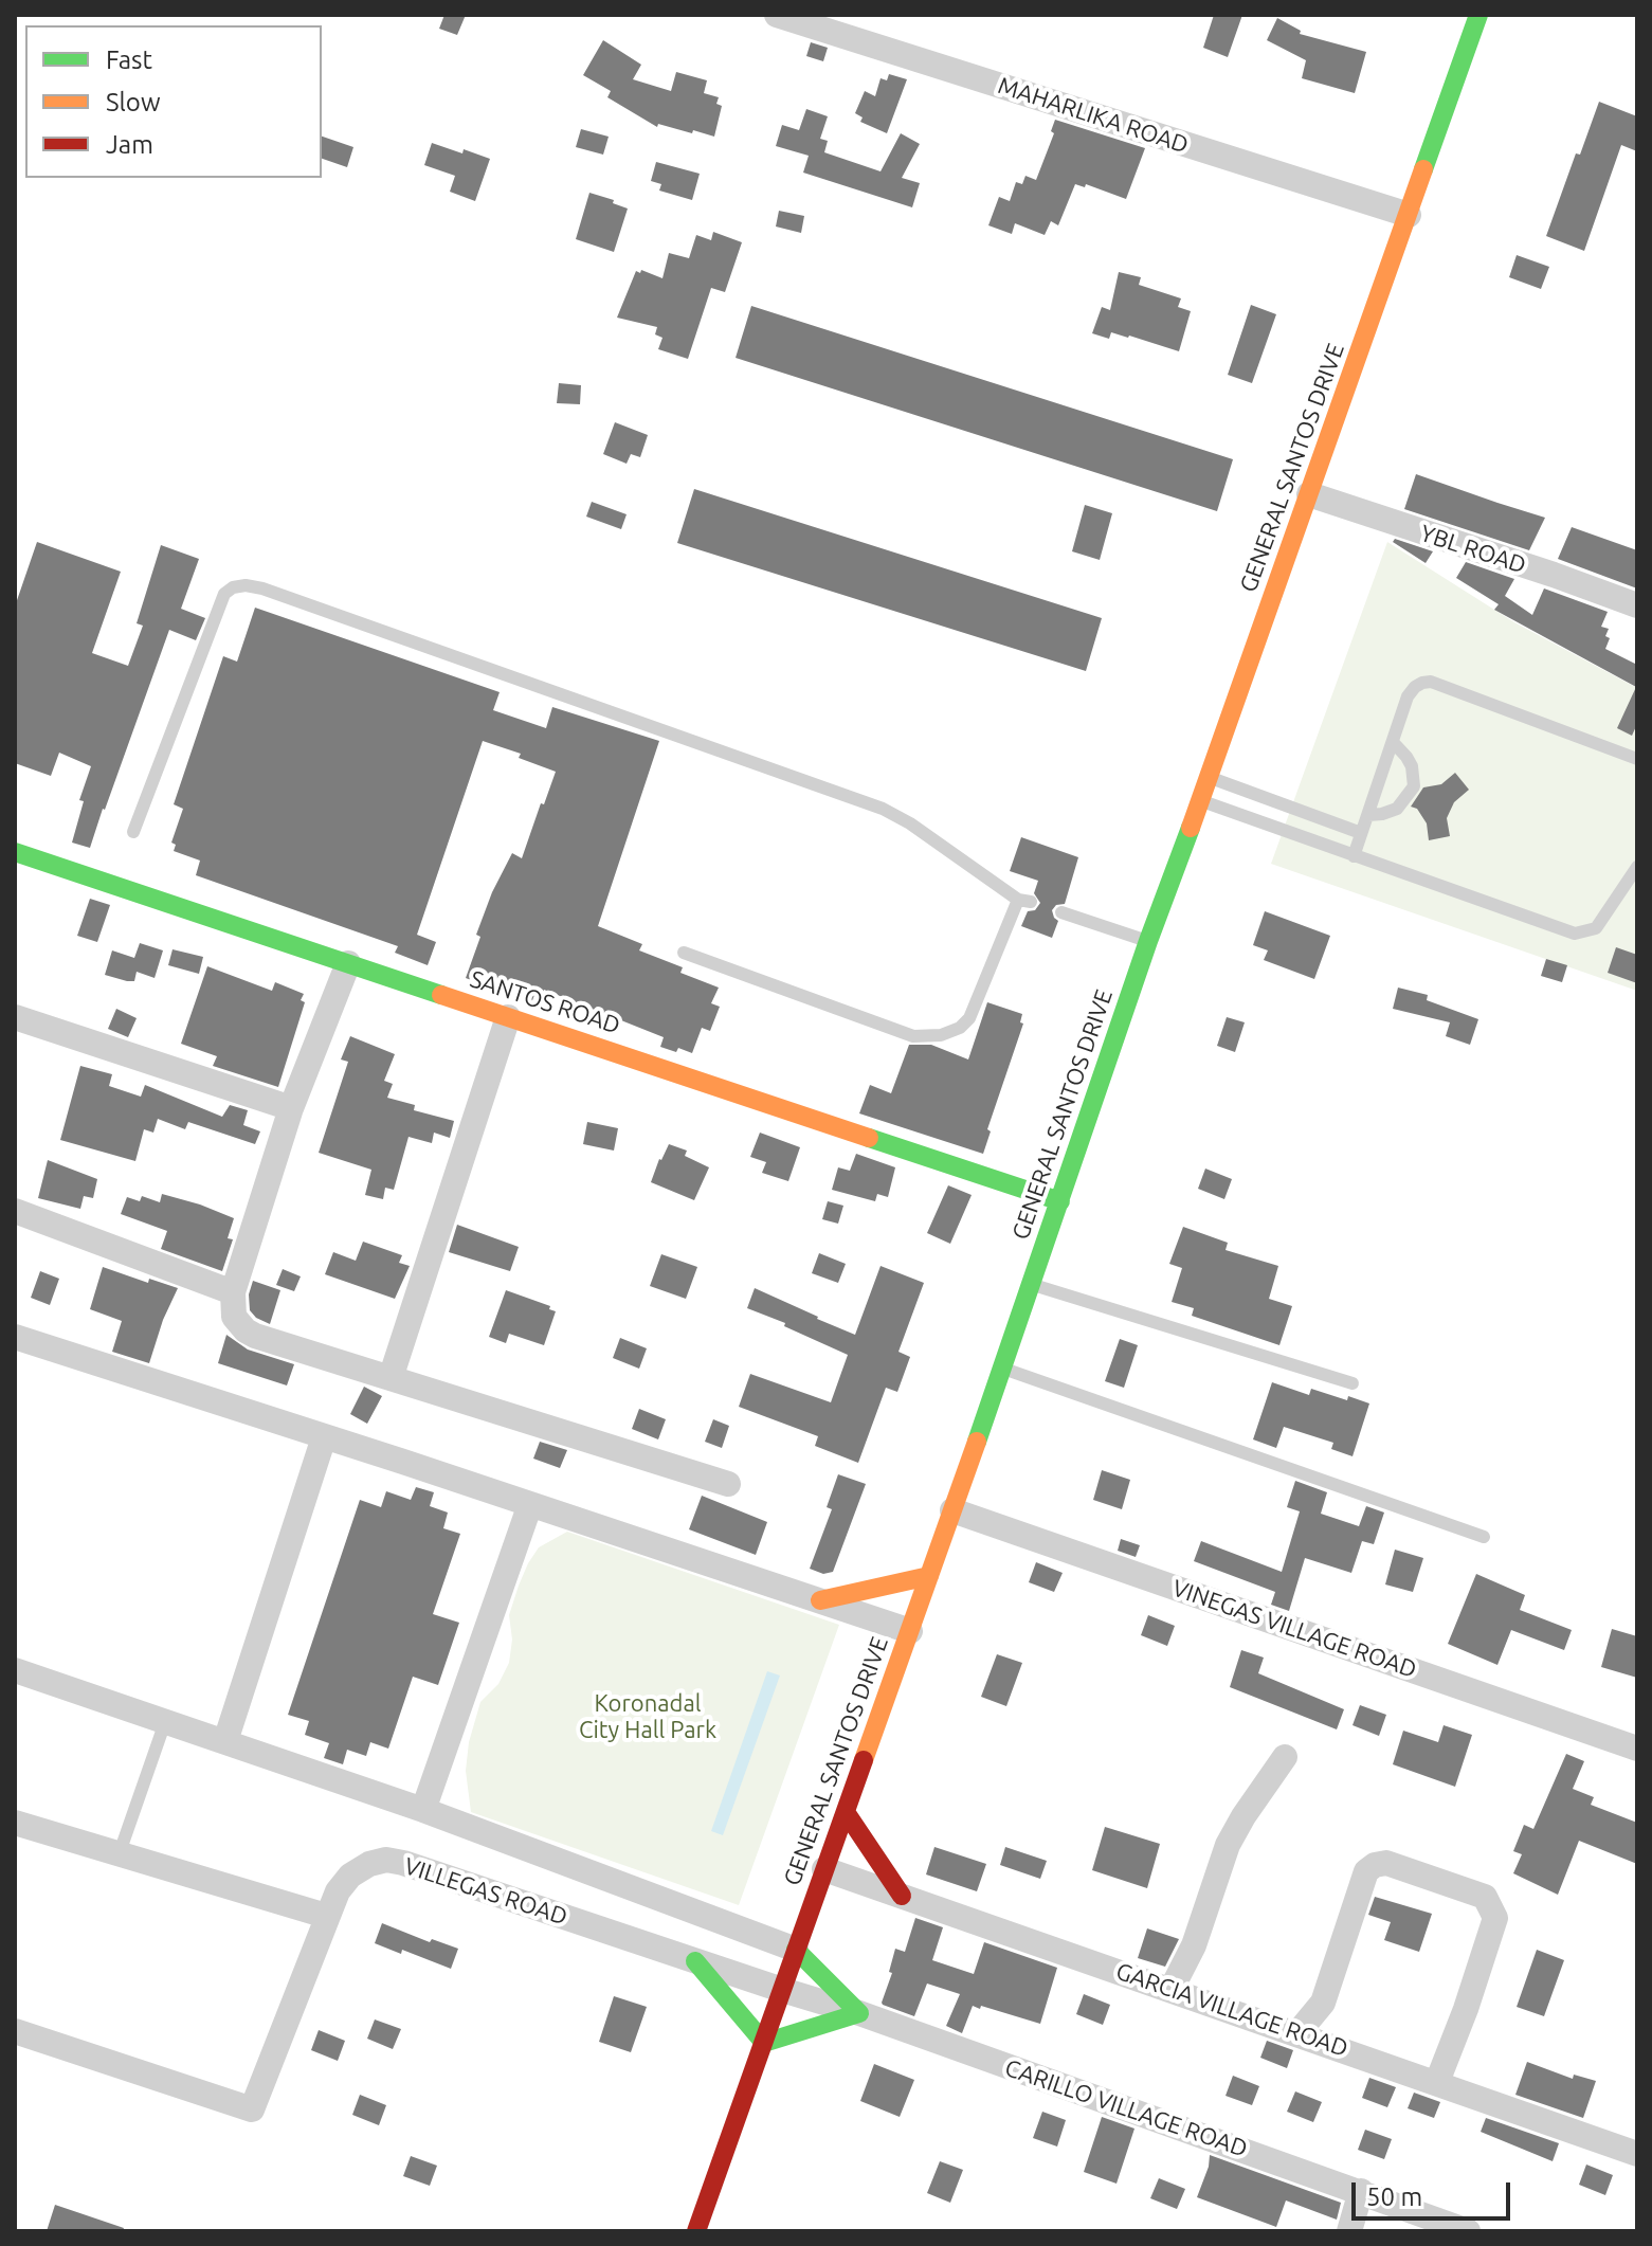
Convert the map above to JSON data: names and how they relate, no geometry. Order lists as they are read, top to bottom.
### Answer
{
  "streets": {
    "main road": ["GENERAL SANTOS DRIVE", "SANTOS ROAD"],
    "street": [
      "MAHARLIKA ROAD",
      "YBL ROAD",
      "VINEGAS VILLAGE ROAD",
      "VILLEGAS ROAD",
      "GARCIA VILLAGE ROAD",
      "CARILLO VILLAGE ROAD"
    ]
  },
  "crossings": [
    ["MAHARLIKA ROAD", "GENERAL SANTOS DRIVE"],
    ["GENERAL SANTOS DRIVE", "YBL ROAD"],
    ["GENERAL SANTOS DRIVE", "SANTOS ROAD"],
    ["GENERAL SANTOS DRIVE", "VINEGAS VILLAGE ROAD"],
    ["GENERAL SANTOS DRIVE", "VILLEGAS ROAD"],
    ["GENERAL SANTOS DRIVE", "GARCIA VILLAGE ROAD"],
    ["GENERAL SANTOS DRIVE", "CARILLO VILLAGE ROAD"],
    ["VILLEGAS ROAD", "CARILLO VILLAGE ROAD"]
  ],
  "parks": ["Koronadal City Hall Park"],
  "legend": ["Fast", "Slow", "Jam"],
  "scale_bar": "50 m"
}
